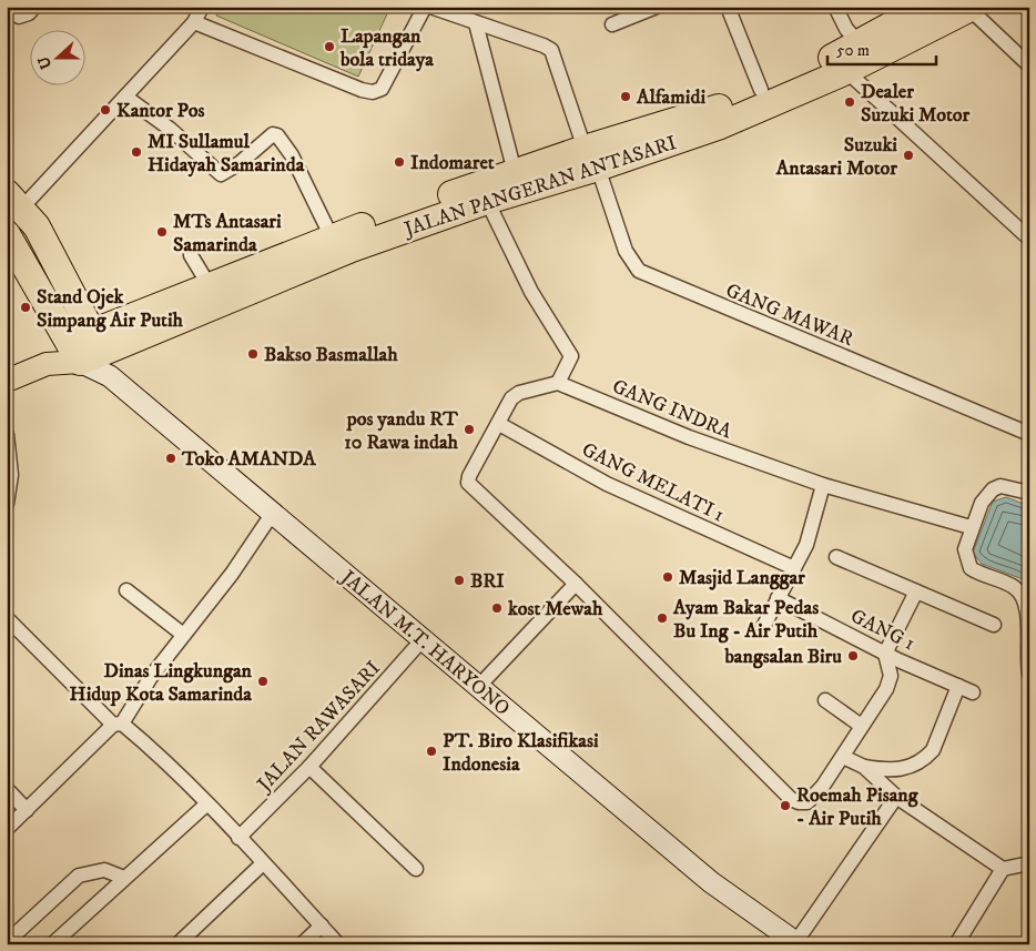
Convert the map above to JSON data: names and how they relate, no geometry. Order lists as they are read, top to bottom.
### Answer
{
  "streets": {
    "highway": ["JALAN PANGERAN ANTASARI"],
    "main road": ["JALAN M.T. HARYONO"],
    "street": [
      "GANG MAWAR",
      "GANG INDRA",
      "GANG MELATI 1",
      "GANG 1",
      "JALAN RAWASARI"
    ]
  },
  "crossings": [
    ["JALAN PANGERAN ANTASARI", "GANG MAWAR"],
    ["JALAN PANGERAN ANTASARI", "JALAN M.T. HARYONO"],
    ["JALAN M.T. HARYONO", "JALAN RAWASARI"]
  ],
  "places": [
    "Lapangan bola tridaya",
    "Alfamidi",
    "Dealer Suzuki Motor",
    "Kantor Pos",
    "MI Sullamul Hidayah Samarinda",
    "Suzuki Antasari Motor",
    "Indomaret",
    "MTs Antasari Samarinda",
    "Stand Ojek Simpang Air Putih",
    "Bakso Basmallah",
    "pos yandu RT 10 Rawa indah",
    "Toko AMANDA",
    "Masjid Langgar",
    "BRI",
    "kost Mewah",
    "Ayam Bakar Pedas Bu Ing - Air Putih",
    "bangsalan Biru",
    "Dinas Lingkungan Hidup Kota Samarinda",
    "PT. Biro Klasifikasi Indonesia",
    "Roemah Pisang - Air Putih"
  ],
  "scale_bar": "50 m",
  "north": "left"
}
